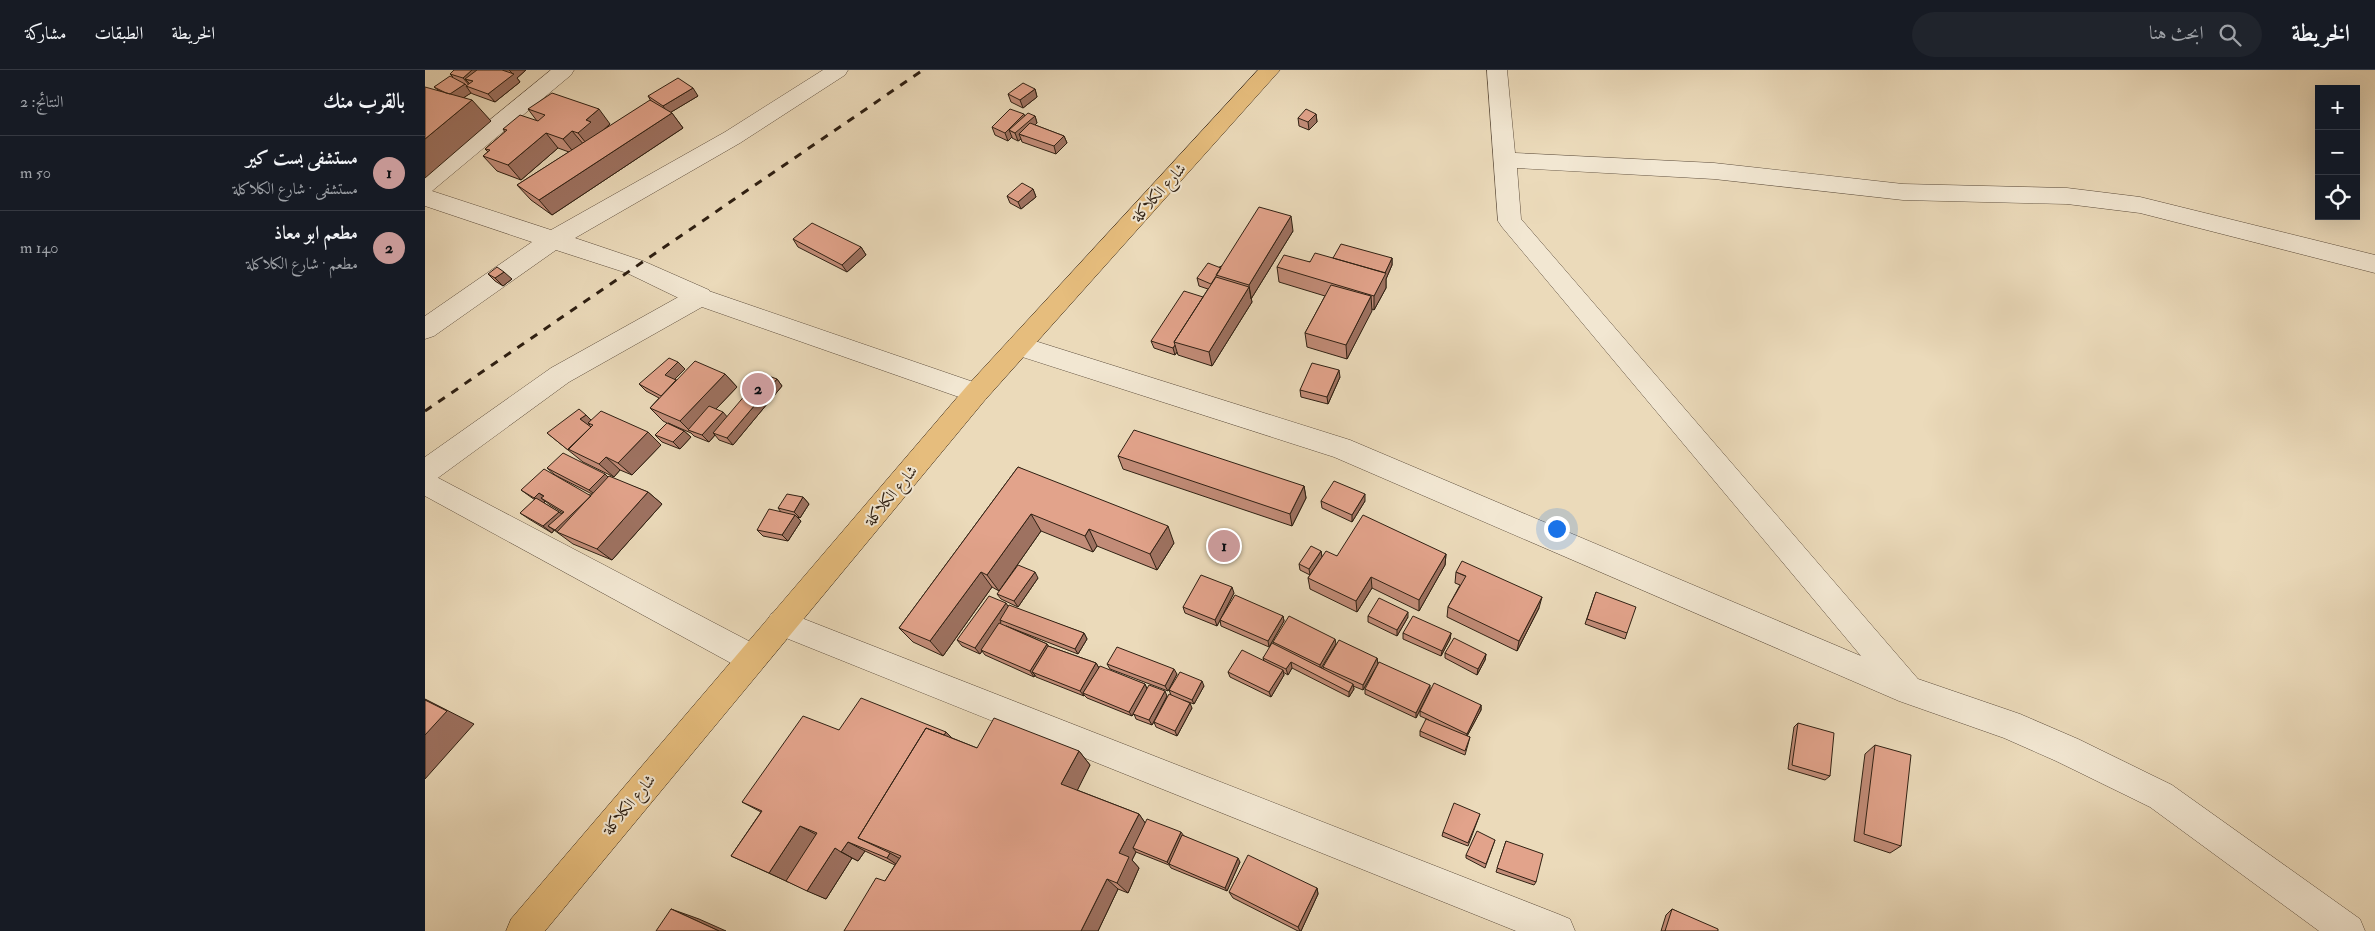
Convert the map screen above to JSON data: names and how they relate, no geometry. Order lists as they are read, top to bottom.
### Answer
{
  "streets": {
    "main road": ["شارع الكلاكلة"]
  },
  "page": {
    "header": "الخريطة",
    "search": "ابحث هنا",
    "nav": ["الخريطة", "الطبقات", "مشاركة"],
    "heading": ["بالقرب منك", "النتائج: 2"],
    "map_buttons": ["+", "−"],
    "list": [
      {
        "mark": "1",
        "name": "مستشفى بست كير",
        "note": "مستشفى · شارع الكلاكلة",
        "value": "50 m"
      },
      {
        "mark": "2",
        "name": "مطعم ابو معاذ",
        "note": "مطعم · شارع الكلاكلة",
        "value": "140 m"
      }
    ],
    "pins": ["2", "1"]
  }
}
